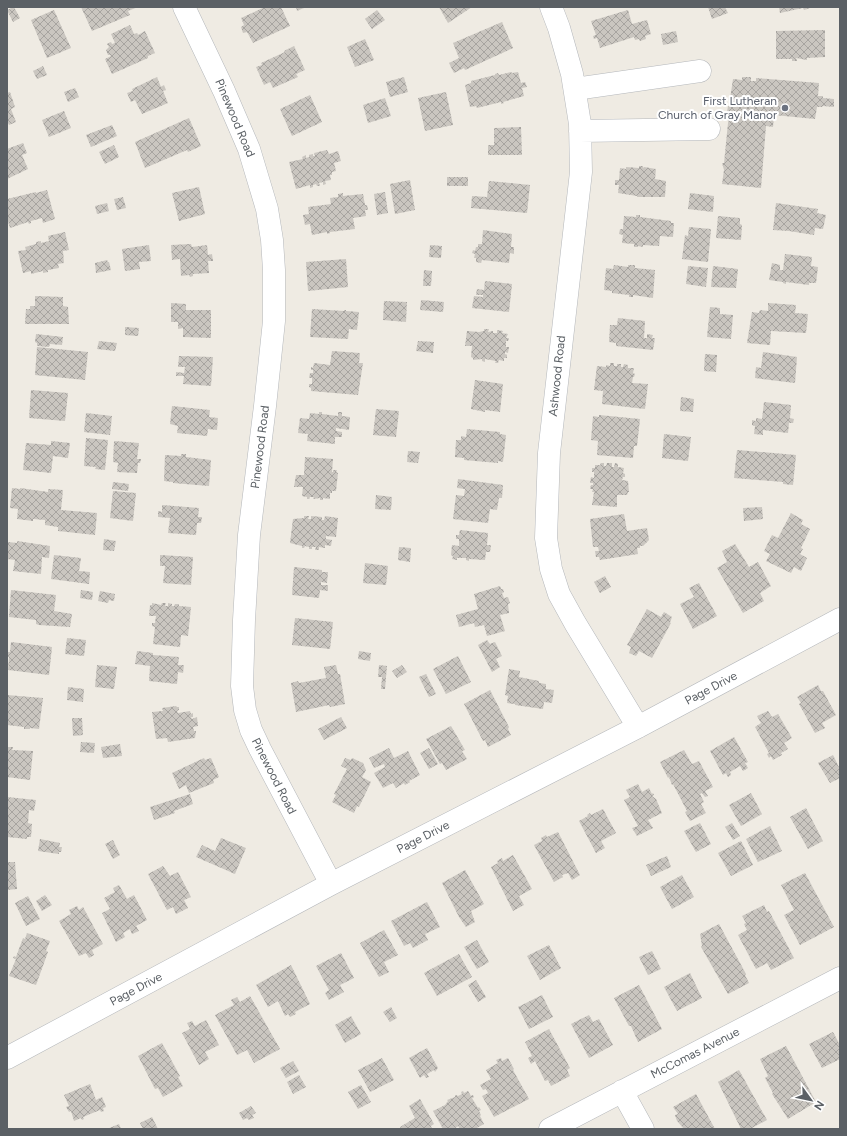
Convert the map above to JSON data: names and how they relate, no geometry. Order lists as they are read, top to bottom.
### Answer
{
  "streets": {
    "street": [
      "Pinewood Road",
      "Ashwood Road",
      "Page Drive",
      "McComas Avenue"
    ]
  },
  "crossings": [
    ["Pinewood Road", "Page Drive"],
    ["Ashwood Road", "Page Drive"]
  ],
  "places": ["First Lutheran Church of Gray Manor"],
  "north": "bottom right"
}
